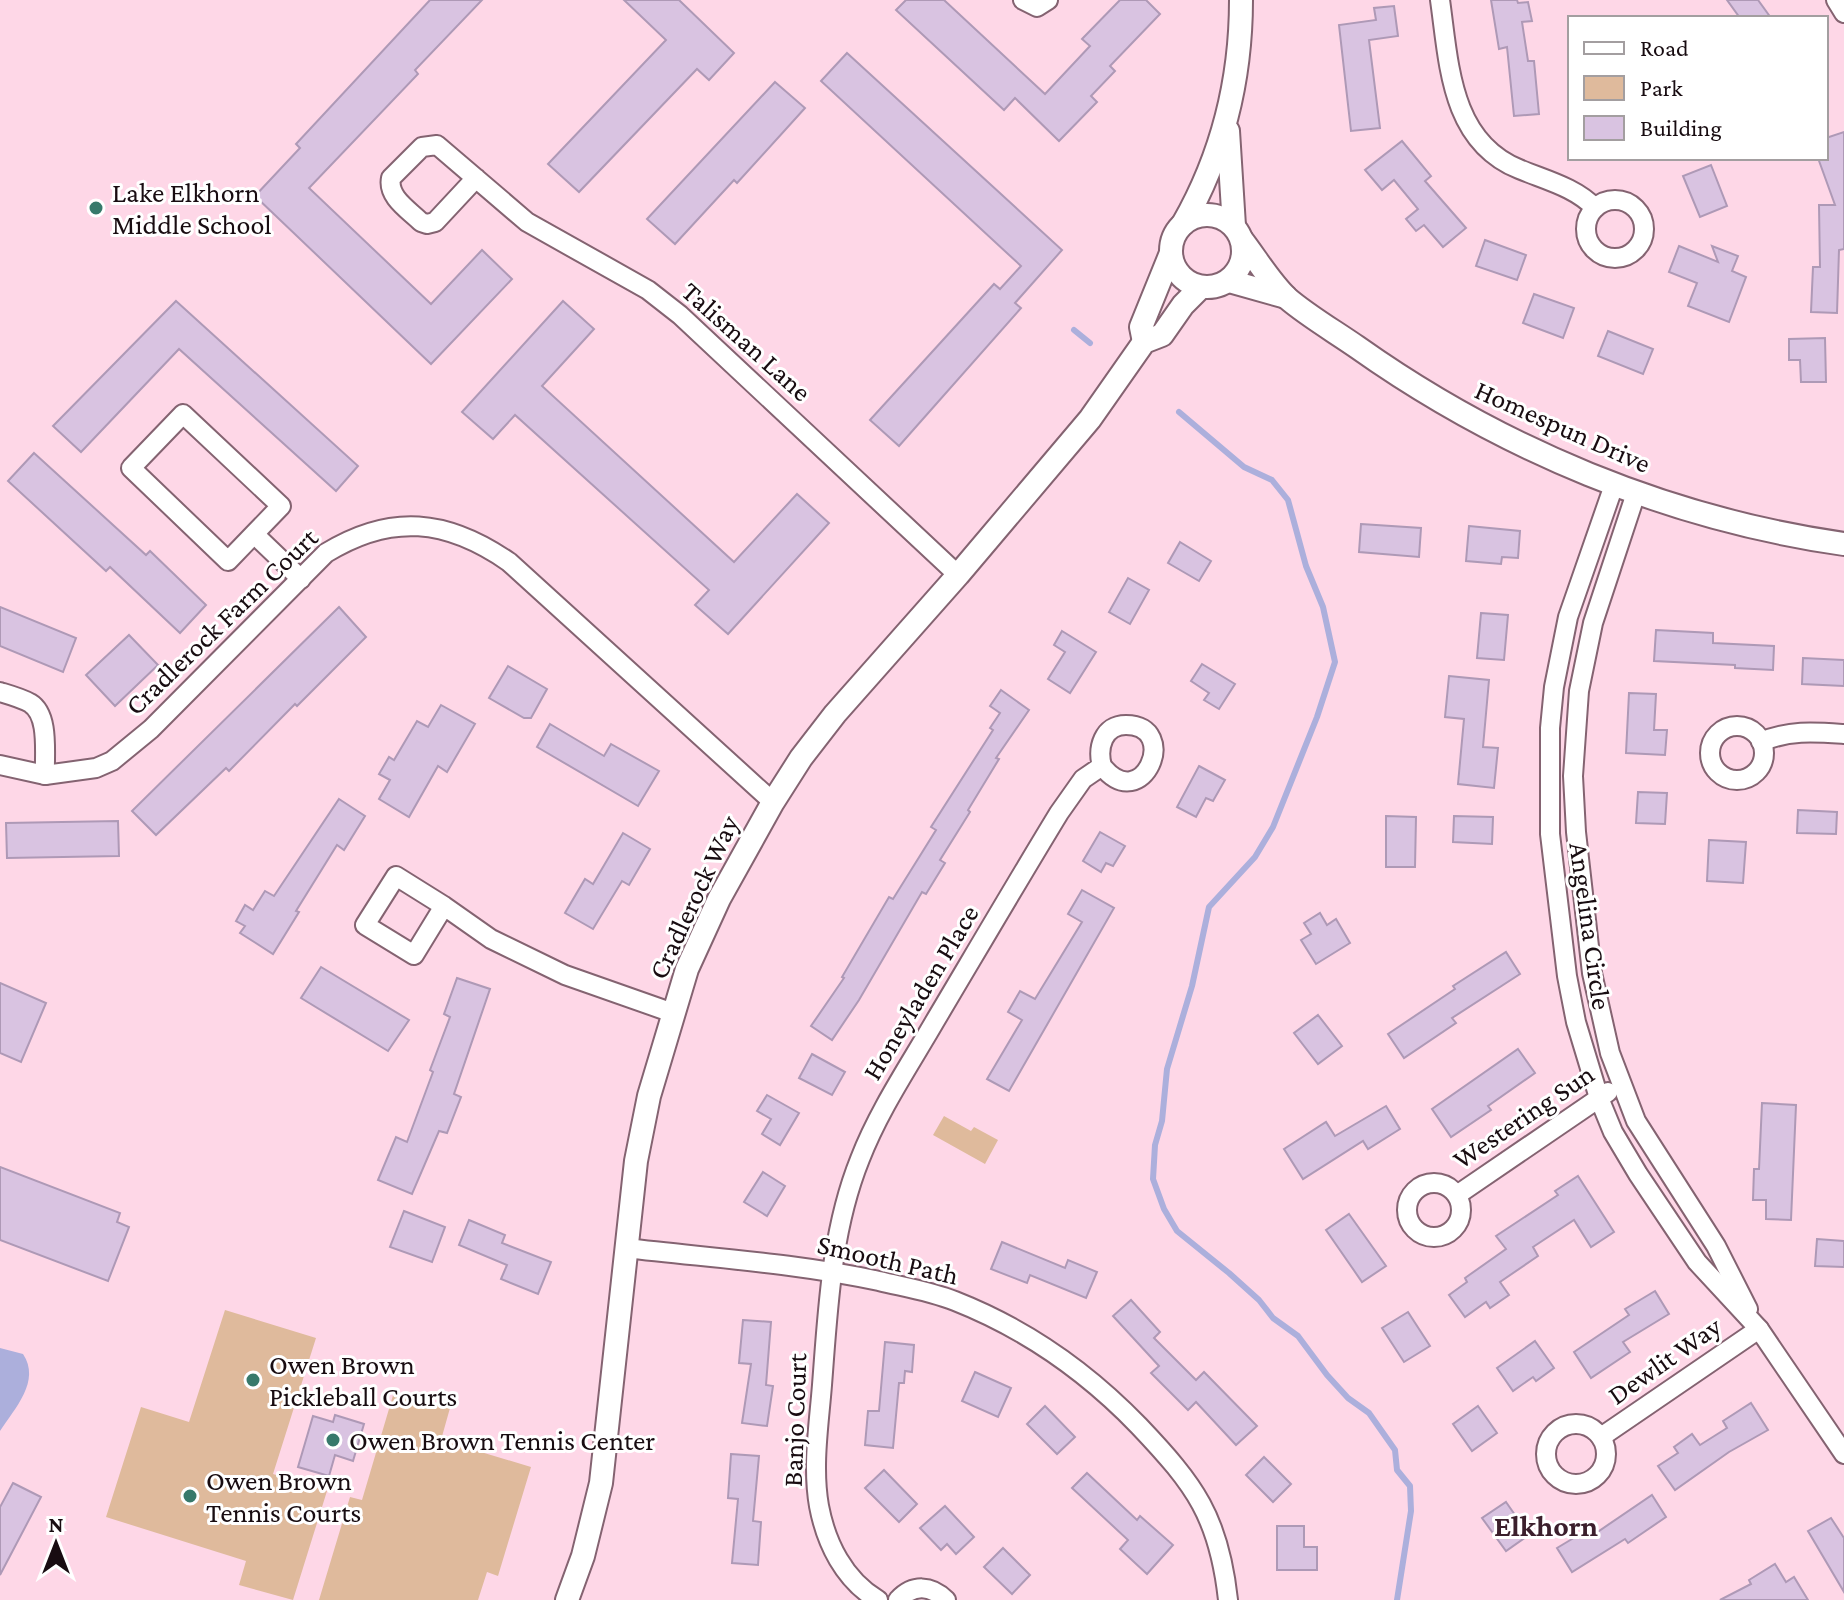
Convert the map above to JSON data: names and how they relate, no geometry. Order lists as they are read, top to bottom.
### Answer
{
  "streets": {
    "street": [
      "Talisman Lane",
      "Homespun Drive",
      "Cradlerock Farm Court",
      "Cradlerock Way",
      "Angelina Circle",
      "Honeyladen Place",
      "Westering Sun",
      "Smooth Path",
      "Dewlit Way",
      "Banjo Court"
    ]
  },
  "crossings": [
    ["Talisman Lane", "Cradlerock Way"],
    ["Homespun Drive", "Cradlerock Way"],
    ["Homespun Drive", "Angelina Circle"],
    ["Cradlerock Farm Court", "Cradlerock Way"],
    ["Cradlerock Way", "Smooth Path"],
    ["Angelina Circle", "Westering Sun"],
    ["Angelina Circle", "Dewlit Way"],
    ["Honeyladen Place", "Smooth Path"],
    ["Honeyladen Place", "Banjo Court"],
    ["Smooth Path", "Banjo Court"]
  ],
  "districts": ["Elkhorn"],
  "places": [
    "Lake Elkhorn Middle School",
    "Owen Brown Pickleball Courts",
    "Owen Brown Tennis Center",
    "Owen Brown Tennis Courts"
  ],
  "legend": ["Road", "Park", "Building"],
  "north": "top"
}
